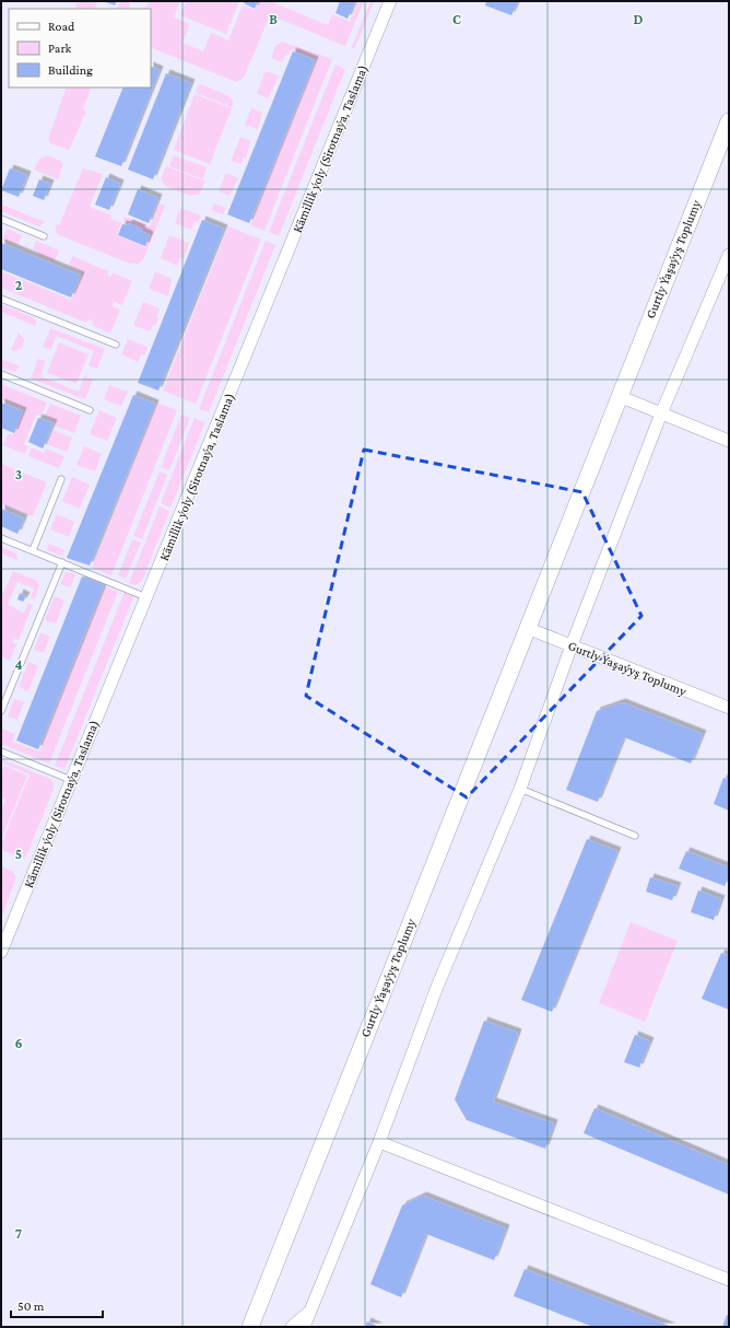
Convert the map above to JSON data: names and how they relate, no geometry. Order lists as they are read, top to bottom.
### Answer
{
  "streets": {
    "street": ["Kämillik ýoly (Sirotnaýa, Taslama)", "Gurtly Ýaşaýyş Toplumy"]
  },
  "legend": ["Road", "Park", "Building"],
  "scale_bar": "50 m",
  "grid": {
    "columns": ["B", "C", "D"],
    "rows": [
      "2",
      "3",
      "4",
      "5",
      "6",
      "7"
    ]
  }
}
